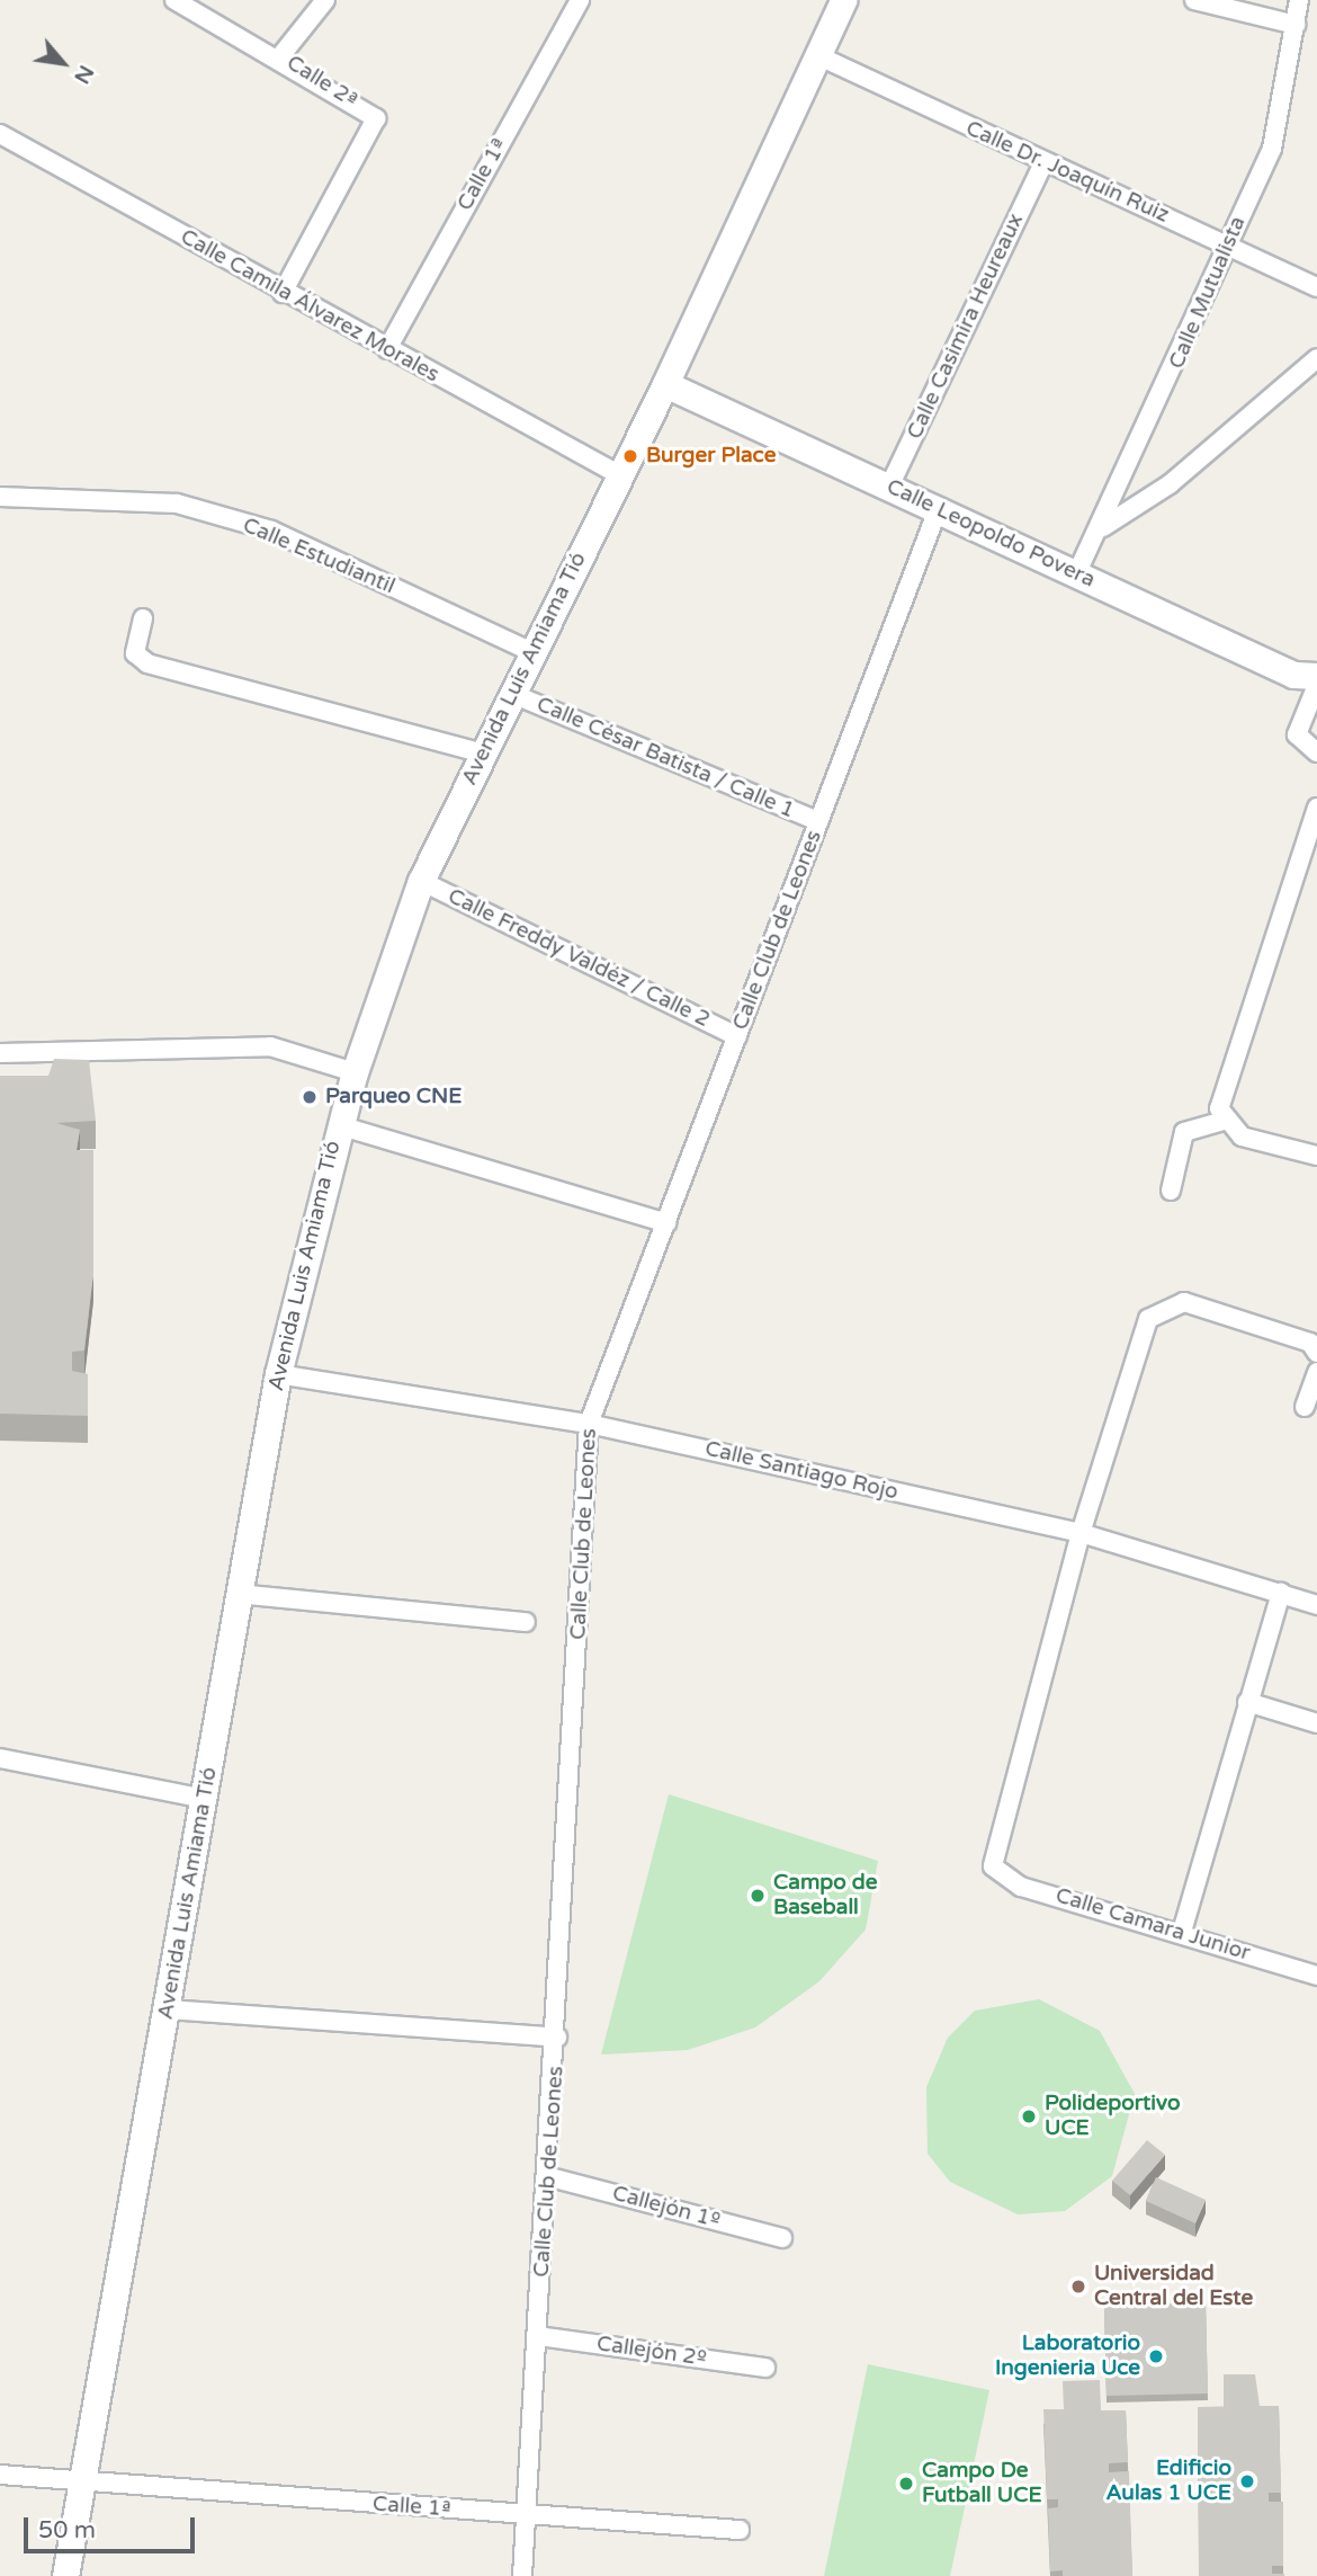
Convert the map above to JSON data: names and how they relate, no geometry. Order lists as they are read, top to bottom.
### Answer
{
  "streets": {
    "main road": ["Calle Leopoldo Povera", "Avenida Luis Amiama Tió"],
    "street": [
      "Calle 2ª",
      "Calle Dr. Joaquín Ruiz",
      "Calle 1ª",
      "Calle Mutualista",
      "Calle Camila Álvarez Morales",
      "Calle Casimira Heureaux",
      "Calle Estudiantil",
      "Calle César Batista / Calle 1",
      "Calle Club de Leones",
      "Calle Freddy Valdéz / Calle 2",
      "Calle Santiago Rojo",
      "Calle Camara Junior",
      "Callejón 1º",
      "Callejón 2º"
    ]
  },
  "crossings": [
    ["Calle 2ª", "Calle Camila Álvarez Morales"],
    ["Calle Dr. Joaquín Ruiz", "Calle Mutualista"],
    ["Calle Dr. Joaquín Ruiz", "Calle Casimira Heureaux"],
    ["Calle Dr. Joaquín Ruiz", "Avenida Luis Amiama Tió"],
    ["Calle 1ª", "Calle Camila Álvarez Morales"],
    ["Calle 1ª", "Avenida Luis Amiama Tió"],
    ["Calle 1ª", "Calle Club de Leones"],
    ["Calle Mutualista", "Calle Leopoldo Povera"],
    ["Calle Camila Álvarez Morales", "Avenida Luis Amiama Tió"],
    ["Calle Casimira Heureaux", "Calle Leopoldo Povera"],
    ["Calle Leopoldo Povera", "Avenida Luis Amiama Tió"],
    ["Calle Leopoldo Povera", "Calle Club de Leones"],
    ["Calle Estudiantil", "Avenida Luis Amiama Tió"],
    ["Avenida Luis Amiama Tió", "Calle César Batista / Calle 1"],
    ["Avenida Luis Amiama Tió", "Calle Freddy Valdéz / Calle 2"],
    ["Avenida Luis Amiama Tió", "Calle Santiago Rojo"],
    ["Calle César Batista / Calle 1", "Calle Club de Leones"],
    ["Calle Club de Leones", "Calle Freddy Valdéz / Calle 2"],
    ["Calle Club de Leones", "Calle Santiago Rojo"],
    ["Calle Club de Leones", "Callejón 1º"],
    ["Calle Club de Leones", "Callejón 2º"],
    ["Calle Santiago Rojo", "Calle Camara Junior"]
  ],
  "places": [
    "Burger Place",
    "Parqueo CNE",
    "Campo de Baseball",
    "Polideportivo UCE",
    "Universidad Central del Este",
    "Laboratorio Ingenieria Uce",
    "Edificio Aulas 1 UCE",
    "Campo De Futball UCE"
  ],
  "scale_bar": "50 m",
  "north": "bottom right"
}
